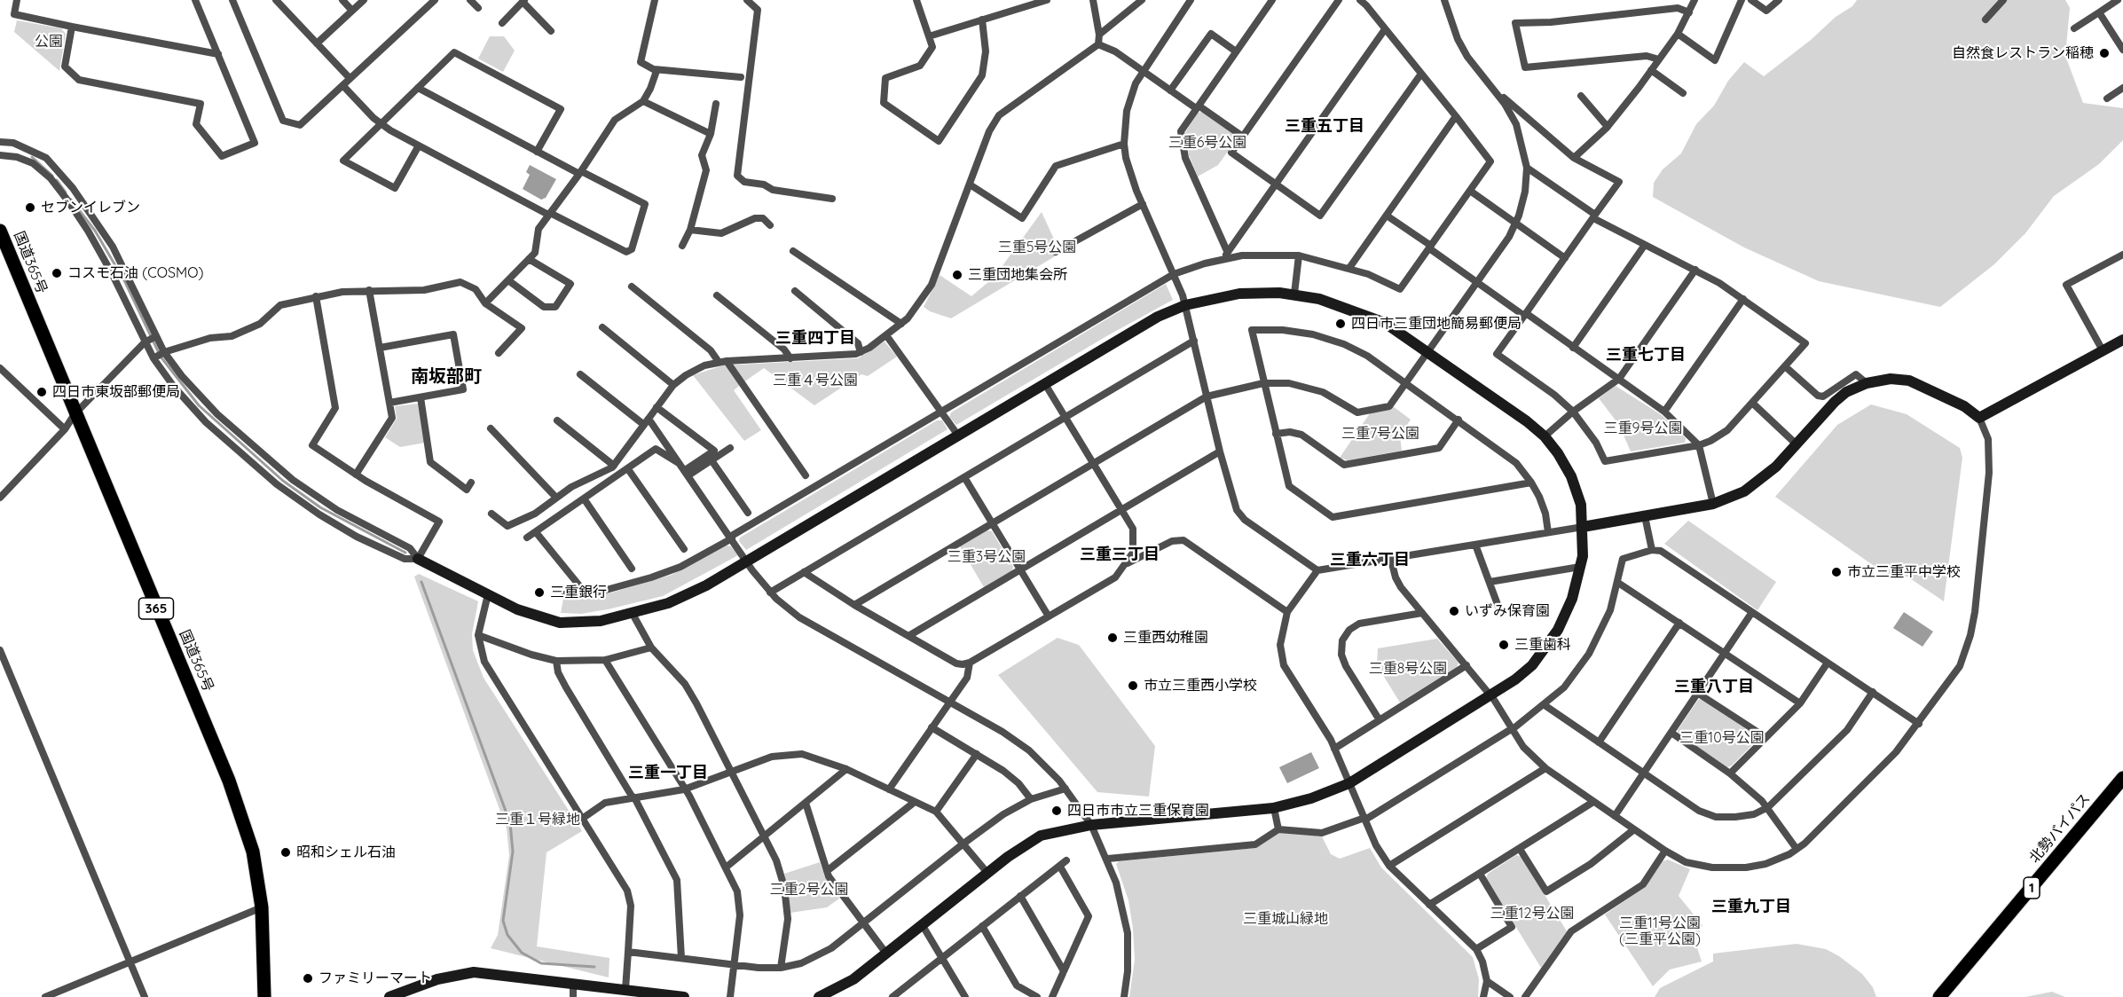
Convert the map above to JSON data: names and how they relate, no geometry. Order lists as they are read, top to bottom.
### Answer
{
  "streets": {
    "highway": [
      "国道365号",
      "365",
      "北勢バイパス",
      "1"
    ]
  },
  "districts": [
    "三重五丁目",
    "三重四丁目",
    "三重七丁目",
    "南坂部町",
    "三重三丁目",
    "三重六丁目",
    "三重八丁目",
    "三重一丁目",
    "三重九丁目"
  ],
  "parks": [
    "公園",
    "三重6号公園",
    "三重5号公園",
    "三重４号公園",
    "三重9号公園",
    "三重7号公園",
    "三重3号公園",
    "三重8号公園",
    "三重10号公園",
    "三重１号緑地",
    "三重2号公園",
    "三重12号公園",
    "三重城山緑地",
    "三重11号公園 (三重平公園)"
  ],
  "places": [
    "自然食レストラン稲穂",
    "セブンイレブン",
    "コスモ石油 (COSMO)",
    "三重団地集会所",
    "四日市三重団地簡易郵便局",
    "四日市東坂部郵便局",
    "市立三重平中学校",
    "三重銀行",
    "いずみ保育園",
    "三重西幼稚園",
    "三重歯科",
    "市立三重西小学校",
    "四日市市立三重保育園",
    "昭和シェル石油",
    "ファミリーマート"
  ]
}
